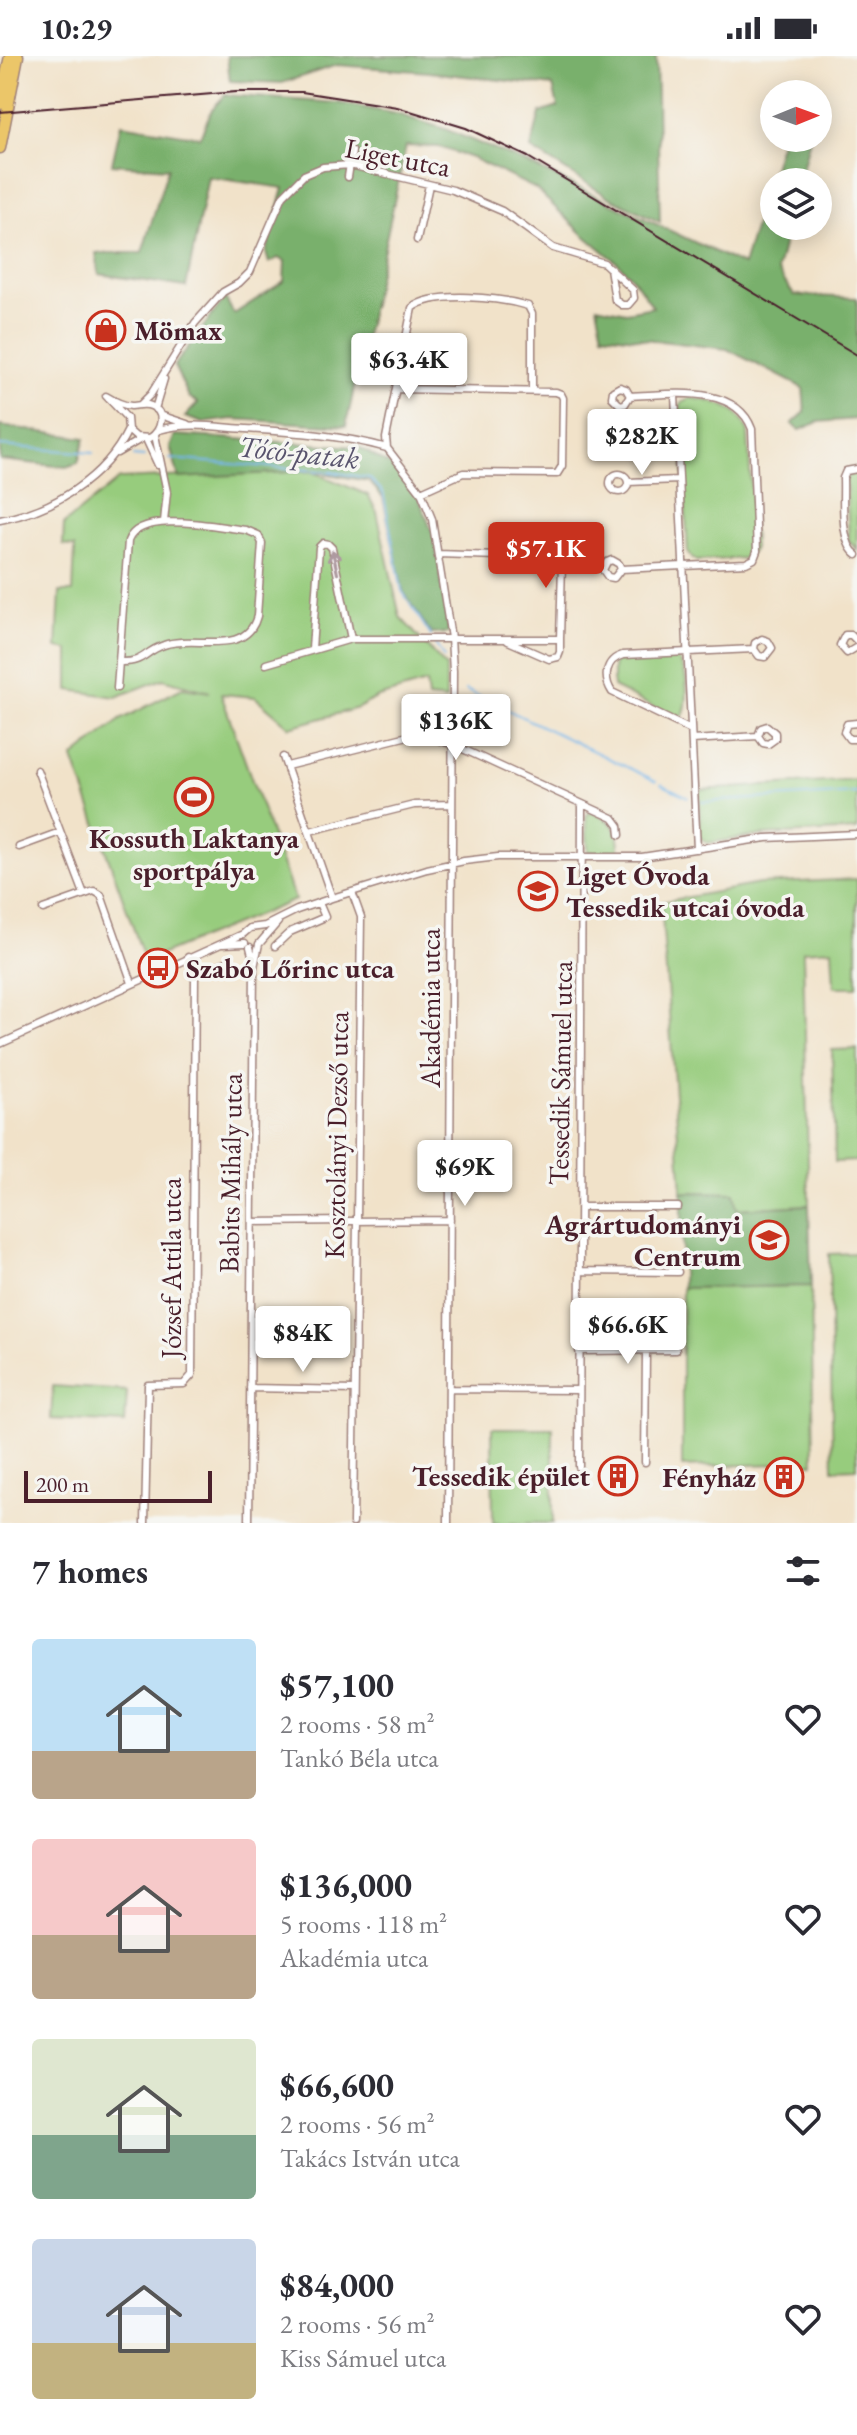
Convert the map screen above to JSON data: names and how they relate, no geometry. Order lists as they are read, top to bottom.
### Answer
{
  "streets": {
    "street": [
      "Liget utca",
      "Akadémia utca",
      "Tessedik Sámuel utca",
      "Kosztolányi Dezső utca",
      "Babits Mihály utca",
      "József Attila utca"
    ]
  },
  "water": ["Tócó-patak"],
  "places": {
    "shop": ["Mömax"],
    "sports": ["Kossuth Laktanya sportpálya"],
    "school or university": ["Liget Óvoda Tessedik utcai óvoda", "Agrártudományi Centrum"],
    "bus stop": ["Szabó Lőrinc utca"],
    "building": ["Tessedik épület", "Fényház"]
  },
  "scale_bar": "200 m",
  "north": "right",
  "page": {
    "status": "10:29",
    "price": [
      "$63.4K",
      "$282K",
      "$57.1K",
      "$136K",
      "$69K",
      "$66.6K",
      "$84K"
    ],
    "scale": "200 m",
    "heading": "7 homes",
    "list": [
      {
        "name": "$57,100",
        "note": "2 rooms · 58 m² · Tankó Béla utca"
      },
      {
        "name": "$136,000",
        "note": "5 rooms · 118 m² · Akadémia utca"
      },
      {
        "name": "$66,600",
        "note": "2 rooms · 56 m² · Takács István utca"
      },
      {
        "name": "$84,000",
        "note": "2 rooms · 56 m² · Kiss Sámuel utca"
      }
    ]
  }
}
